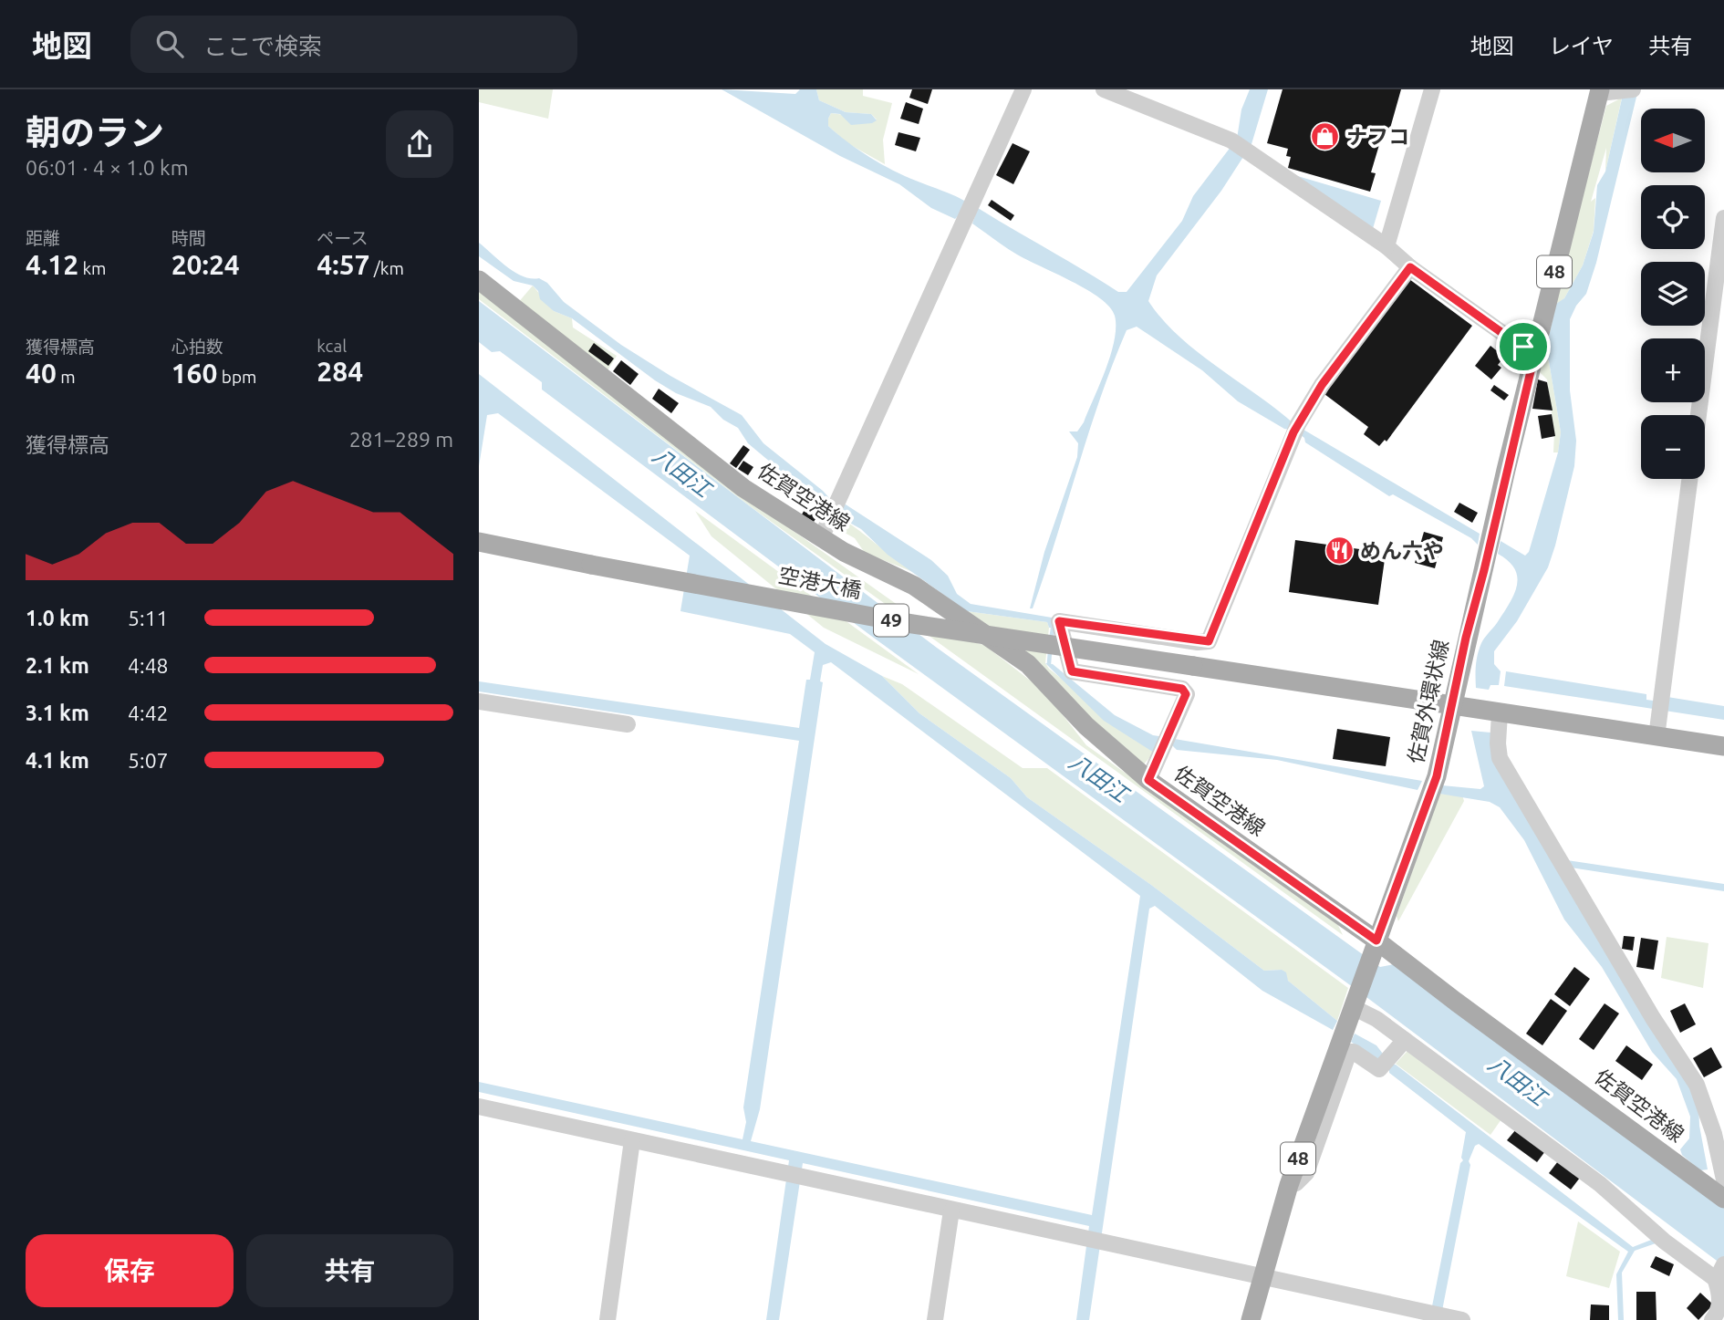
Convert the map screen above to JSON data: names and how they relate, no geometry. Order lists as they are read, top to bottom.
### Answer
{
  "streets": {
    "main road": [
      "48",
      "佐賀空港線",
      "空港大橋",
      "49",
      "佐賀外環状線"
    ]
  },
  "crossings": [
    ["48", "佐賀空港線"],
    ["48", "佐賀外環状線"],
    ["佐賀空港線", "佐賀外環状線"],
    ["空港大橋", "49"],
    ["空港大橋", "佐賀外環状線"],
    ["49", "佐賀外環状線"]
  ],
  "water": ["八田江"],
  "places": {
    "shop": ["ナフコ"],
    "restaurant": ["めん六や"]
  },
  "north": "left",
  "page": {
    "header": "地図",
    "search": "ここで検索",
    "nav": ["地図", "レイヤ", "共有"],
    "heading": ["朝のラン", "06:01 · 4 × 1.0 km"],
    "map_buttons": ["+", "−"],
    "stats": [
      ["距離", "4.12 km"],
      ["時間", "20:24"],
      ["ペース", "4:57 /km"],
      ["獲得標高", "40 m"],
      ["心拍数", "160 bpm"],
      ["kcal", "284"]
    ],
    "chart": ["獲得標高", "281–289 m"],
    "list": [
      {
        "name": "1.0 km",
        "note": "5:11"
      },
      {
        "name": "2.1 km",
        "note": "4:48"
      },
      {
        "name": "3.1 km",
        "note": "4:42"
      },
      {
        "name": "4.1 km",
        "note": "5:07"
      }
    ],
    "buttons": ["保存", "共有"]
  }
}
